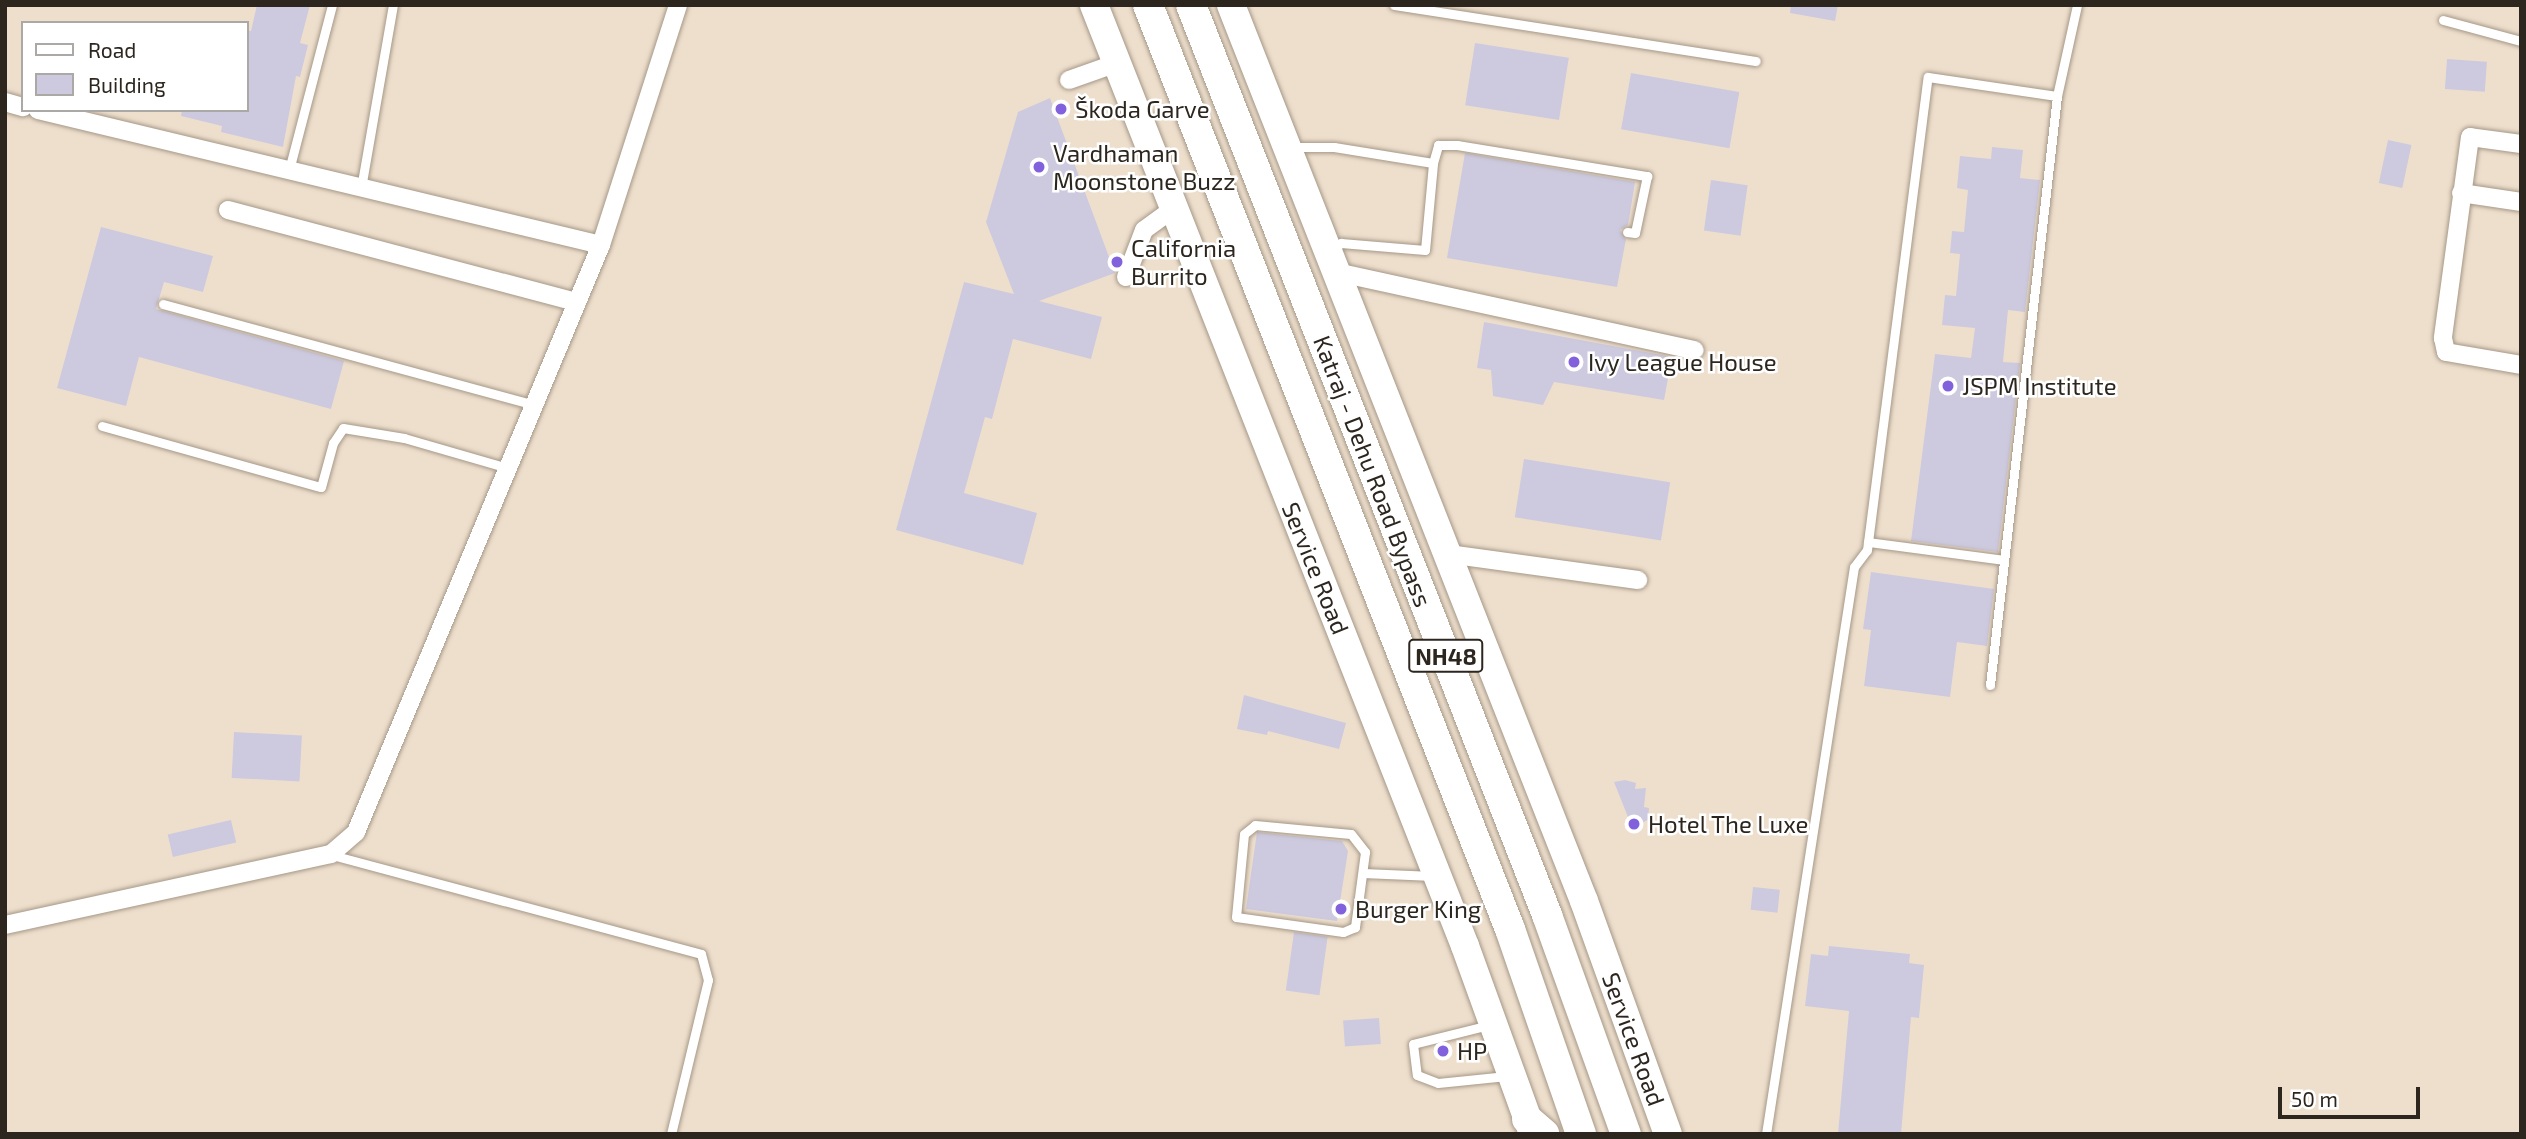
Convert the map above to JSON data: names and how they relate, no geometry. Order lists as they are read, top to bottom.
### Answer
{
  "streets": {
    "highway": ["Katraj - Dehu Road Bypass", "NH48"],
    "main road": ["Service Road"]
  },
  "places": [
    "Škoda Garve",
    "Vardhaman Moonstone Buzz",
    "California Burrito",
    "Ivy League House",
    "JSPM Institute",
    "Hotel The Luxe",
    "Burger King",
    "HP"
  ],
  "legend": ["Road", "Building"],
  "scale_bar": "50 m"
}
